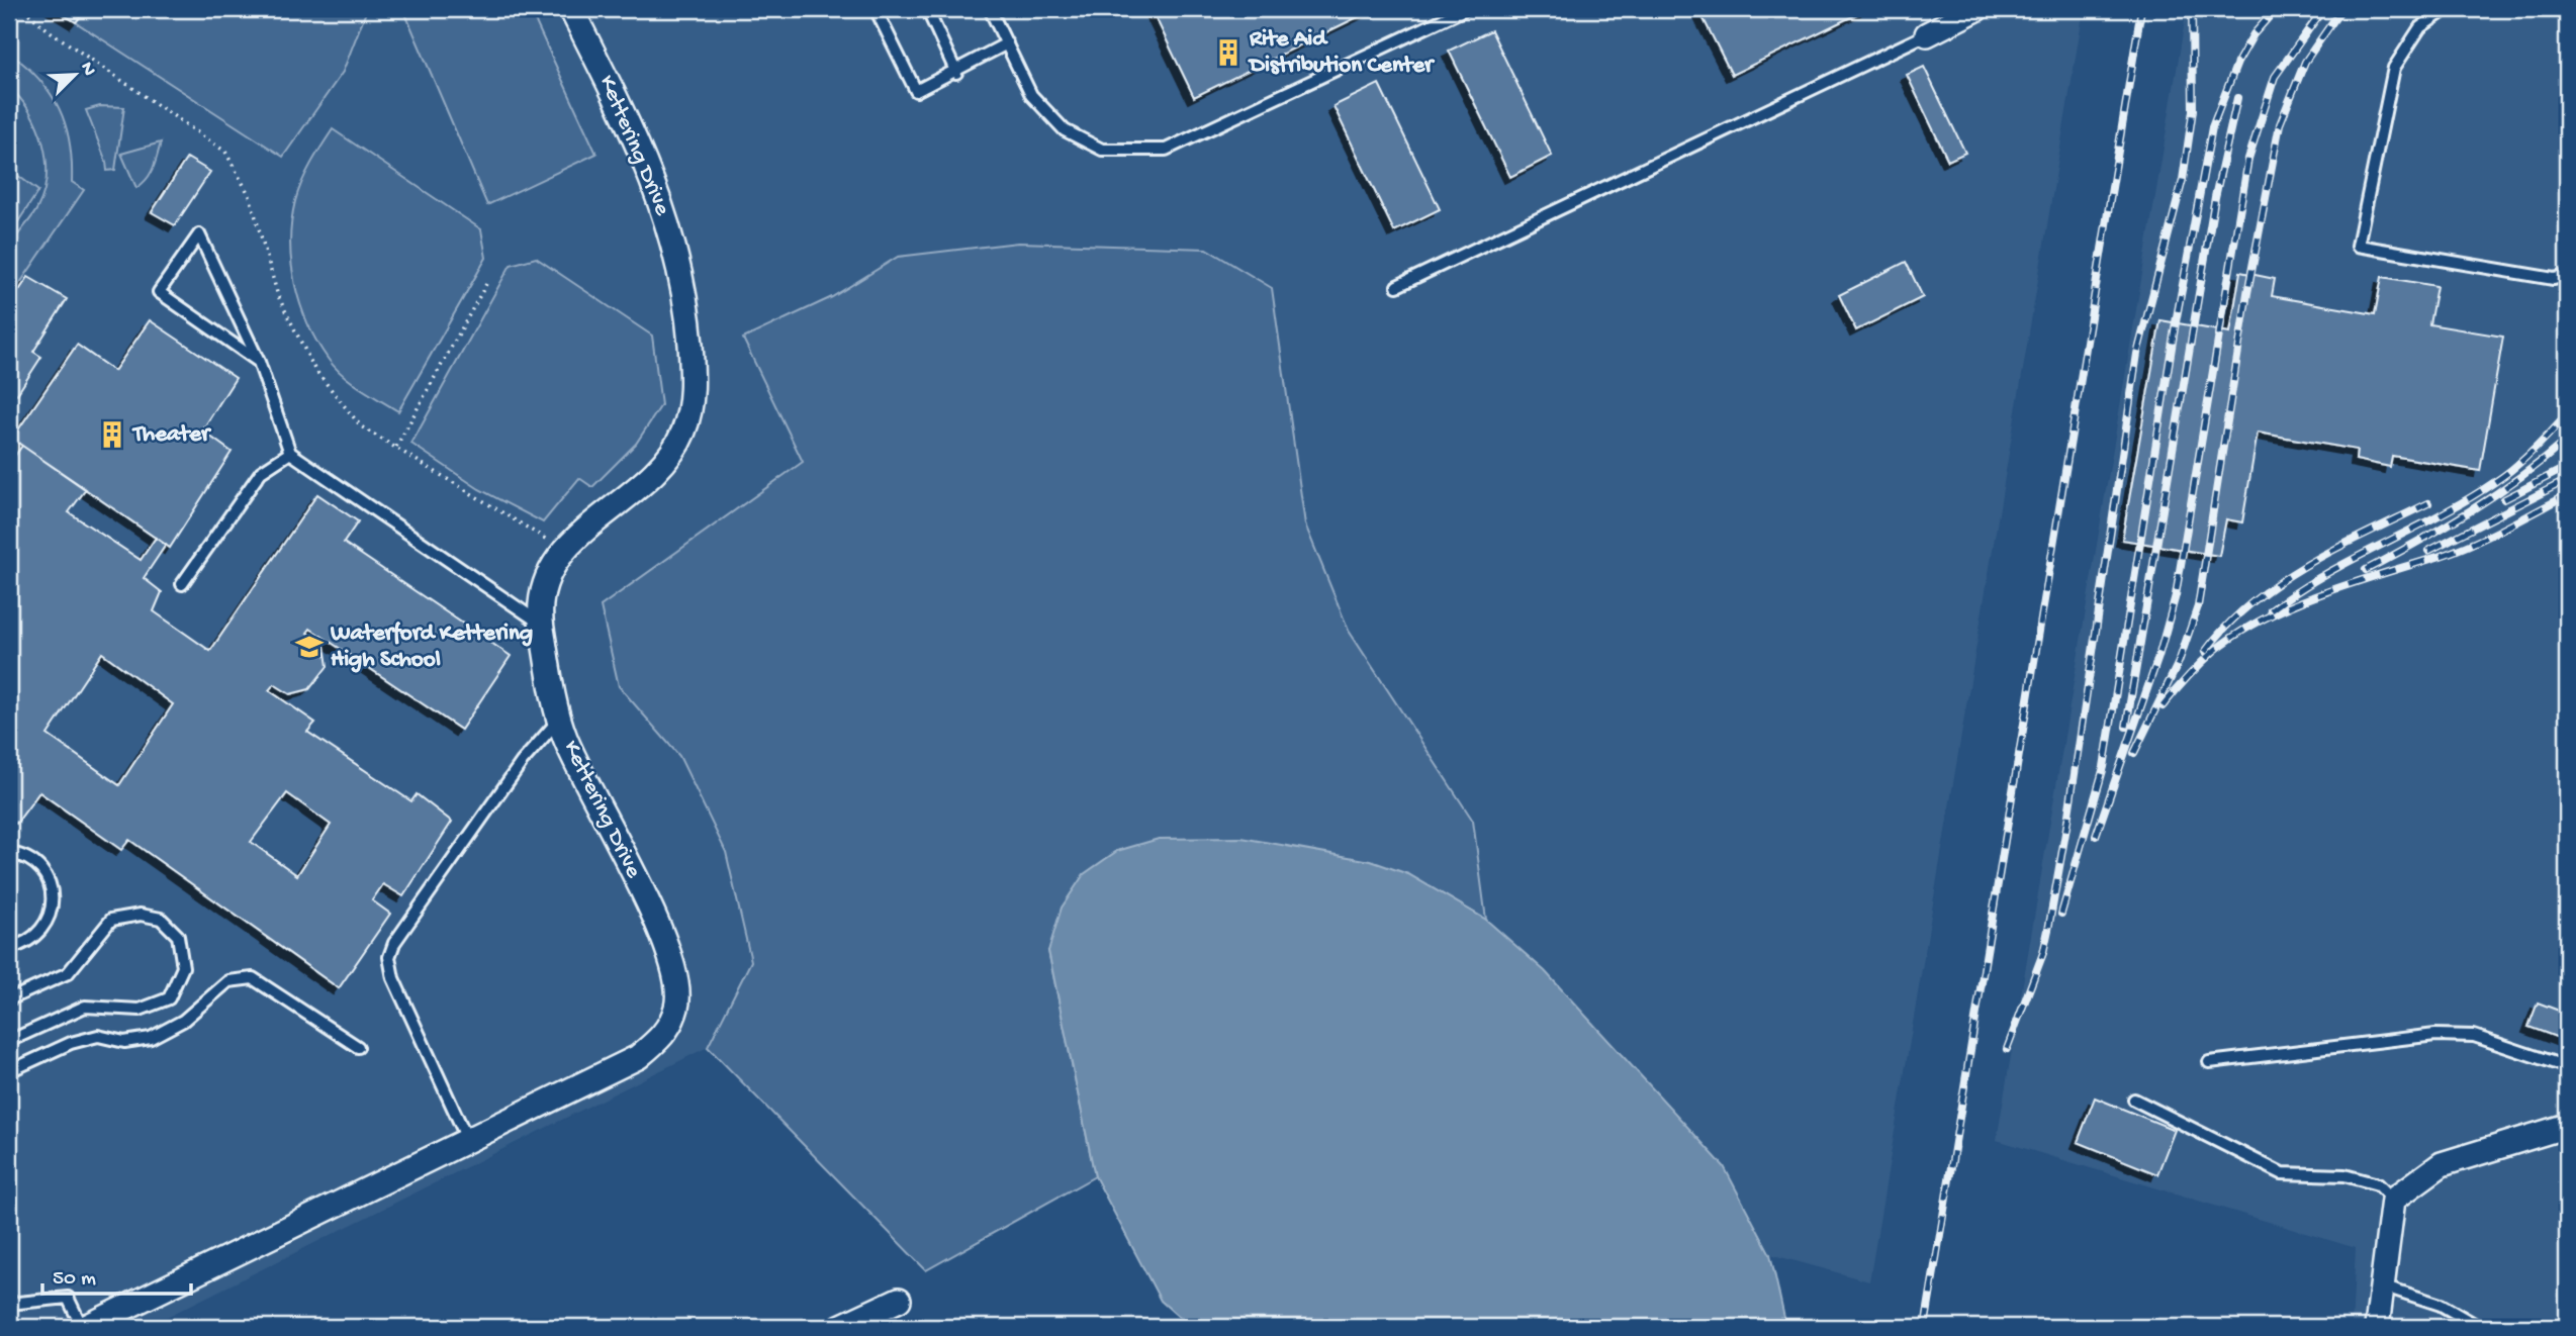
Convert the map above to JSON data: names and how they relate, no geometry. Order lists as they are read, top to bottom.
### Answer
{
  "streets": {
    "street": ["Kettering Drive"]
  },
  "places": {
    "building": ["Rite Aid Distribution Center", "Theater"],
    "school or university": ["Waterford Kettering High School"]
  },
  "scale_bar": "50 m",
  "north": "top right"
}
